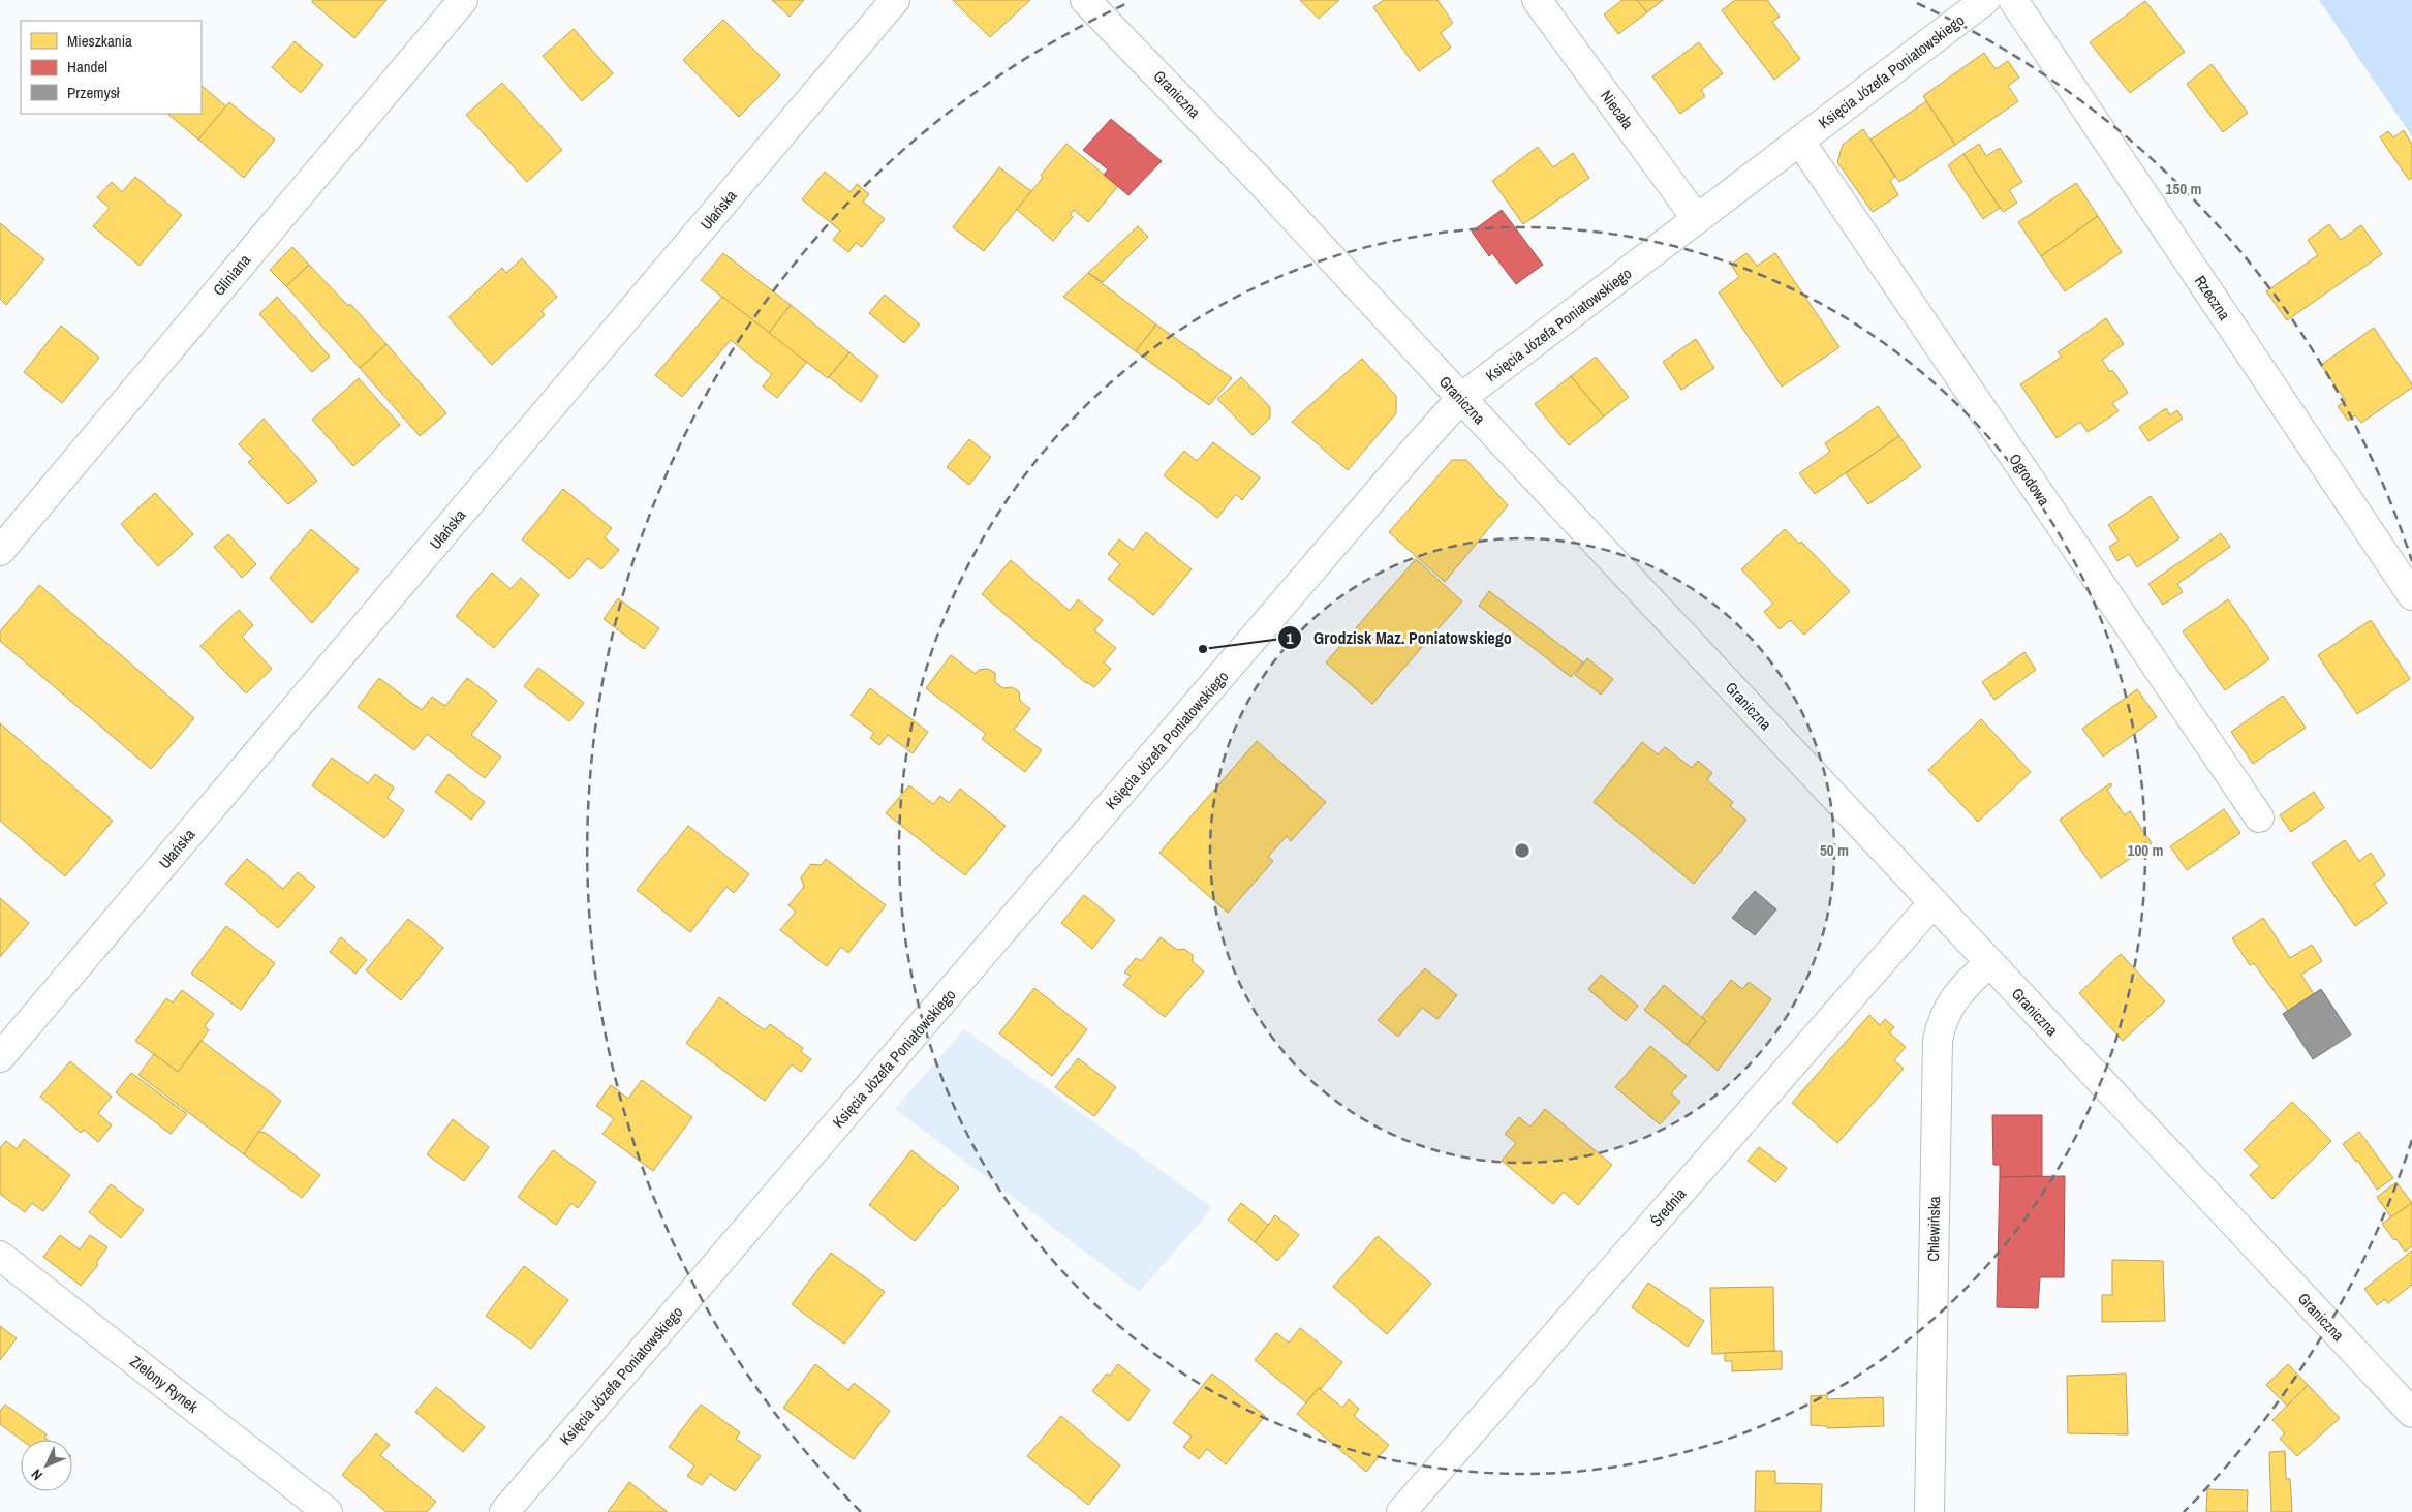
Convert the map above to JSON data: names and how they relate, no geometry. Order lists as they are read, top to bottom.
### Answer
{
  "streets": {
    "street": [
      "Księcia Józefa Poniatowskiego",
      "Graniczna",
      "Niecała",
      "Ułańska",
      "Gliniana",
      "Rzeczna",
      "Ogrodowa",
      "Średnia",
      "Chlewińska",
      "Zielony Rynek"
    ]
  },
  "crossings": [
    ["Księcia Józefa Poniatowskiego", "Graniczna"],
    ["Księcia Józefa Poniatowskiego", "Niecała"],
    ["Księcia Józefa Poniatowskiego", "Ogrodowa"],
    ["Graniczna", "Średnia"],
    ["Graniczna", "Chlewińska"]
  ],
  "places": ["Grodzisk Maz. Poniatowskiego"],
  "legend": ["Mieszkania", "Handel", "Przemysł"],
  "north": "bottom left",
  "rings": ["150 m", "50 m", "100 m"]
}
